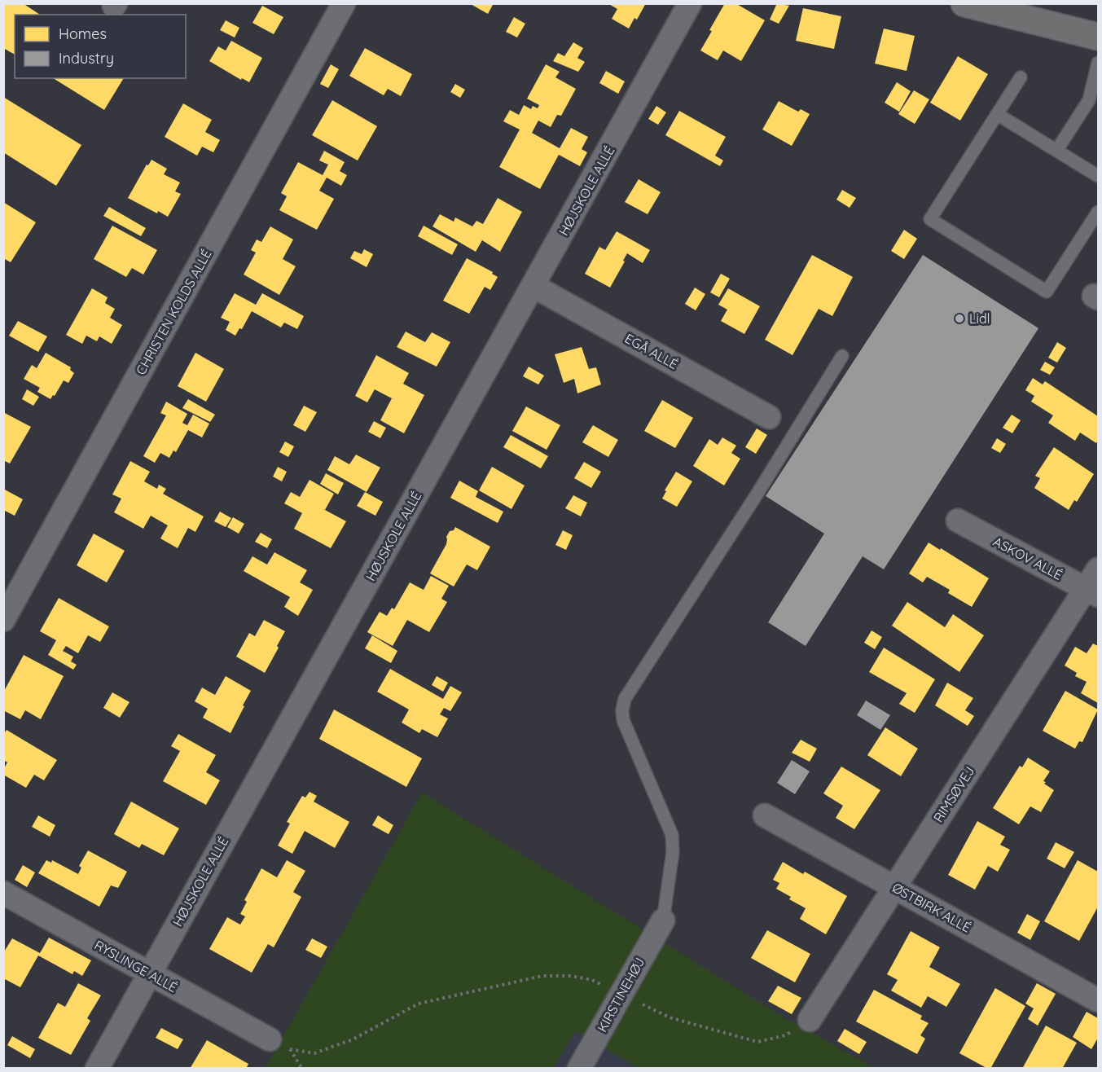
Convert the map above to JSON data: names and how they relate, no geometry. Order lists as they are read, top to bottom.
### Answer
{
  "streets": {
    "street": [
      "HØJSKOLE ALLÉ",
      "CHRISTEN KOLDS ALLÉ",
      "EGÅ ALLÉ",
      "ASKOV ALLÉ",
      "RIMSØVEJ",
      "ØSTBIRK ALLÉ",
      "RYSLINGE ALLÉ",
      "KIRSTINEHØJ"
    ]
  },
  "crossings": [
    ["HØJSKOLE ALLÉ", "EGÅ ALLÉ"],
    ["HØJSKOLE ALLÉ", "RYSLINGE ALLÉ"],
    ["ASKOV ALLÉ", "RIMSØVEJ"],
    ["RIMSØVEJ", "ØSTBIRK ALLÉ"]
  ],
  "places": ["Lidl"],
  "legend": ["Homes", "Industry"]
}
